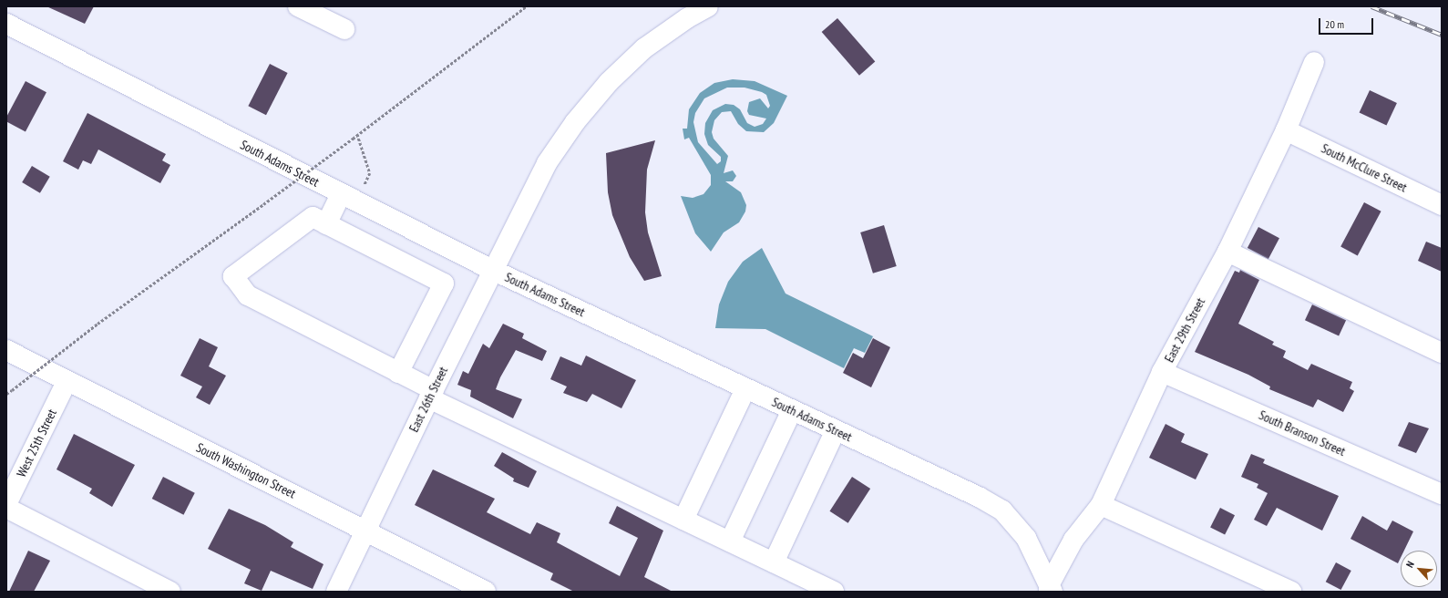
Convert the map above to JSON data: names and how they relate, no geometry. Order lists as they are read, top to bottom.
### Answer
{
  "streets": {
    "main road": [
      "South Adams Street",
      "South McClure Street",
      "East 29th Street",
      "East 26th Street",
      "South Branson Street",
      "West 25th Street",
      "South Washington Street"
    ]
  },
  "crossings": [
    ["South Adams Street", "East 29th Street"],
    ["South Adams Street", "East 26th Street"],
    ["South McClure Street", "East 29th Street"],
    ["East 29th Street", "South Branson Street"],
    ["East 26th Street", "South Washington Street"],
    ["West 25th Street", "South Washington Street"]
  ],
  "scale_bar": "20 m",
  "north": "top left"
}
